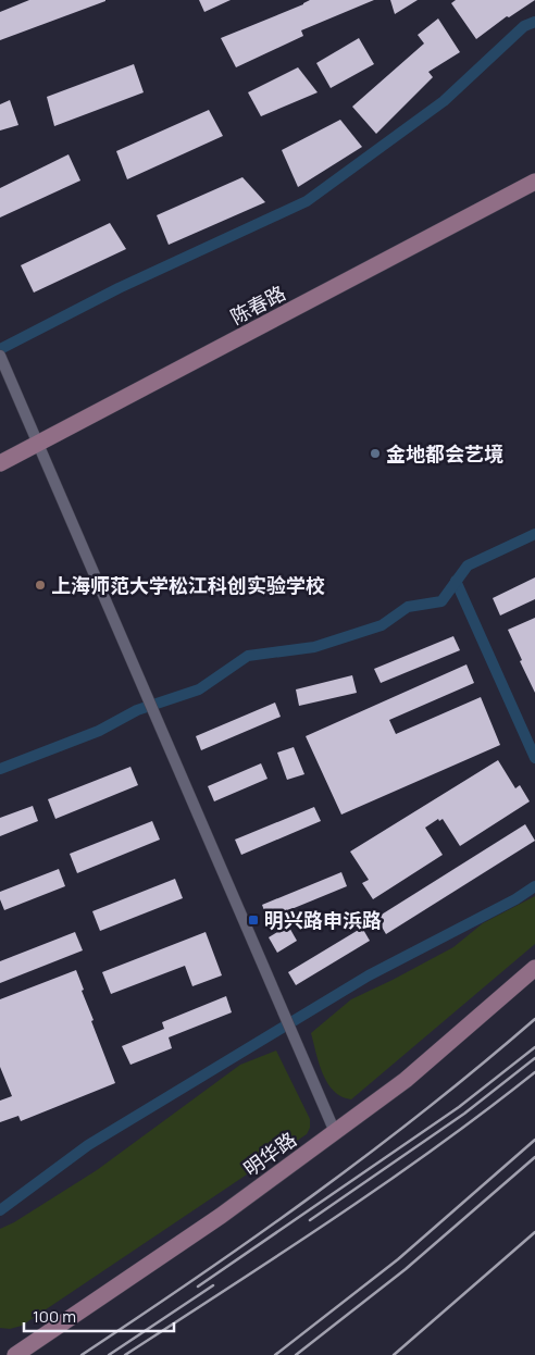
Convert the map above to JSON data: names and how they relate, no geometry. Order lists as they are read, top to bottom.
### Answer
{
  "streets": {
    "street": ["陈春路", "明华路"]
  },
  "places": {
    "other": ["金地都会艺境", "上海师范大学松江科创实验学校"],
    "transit": ["明兴路申浜路"]
  },
  "scale_bar": "100 m"
}
